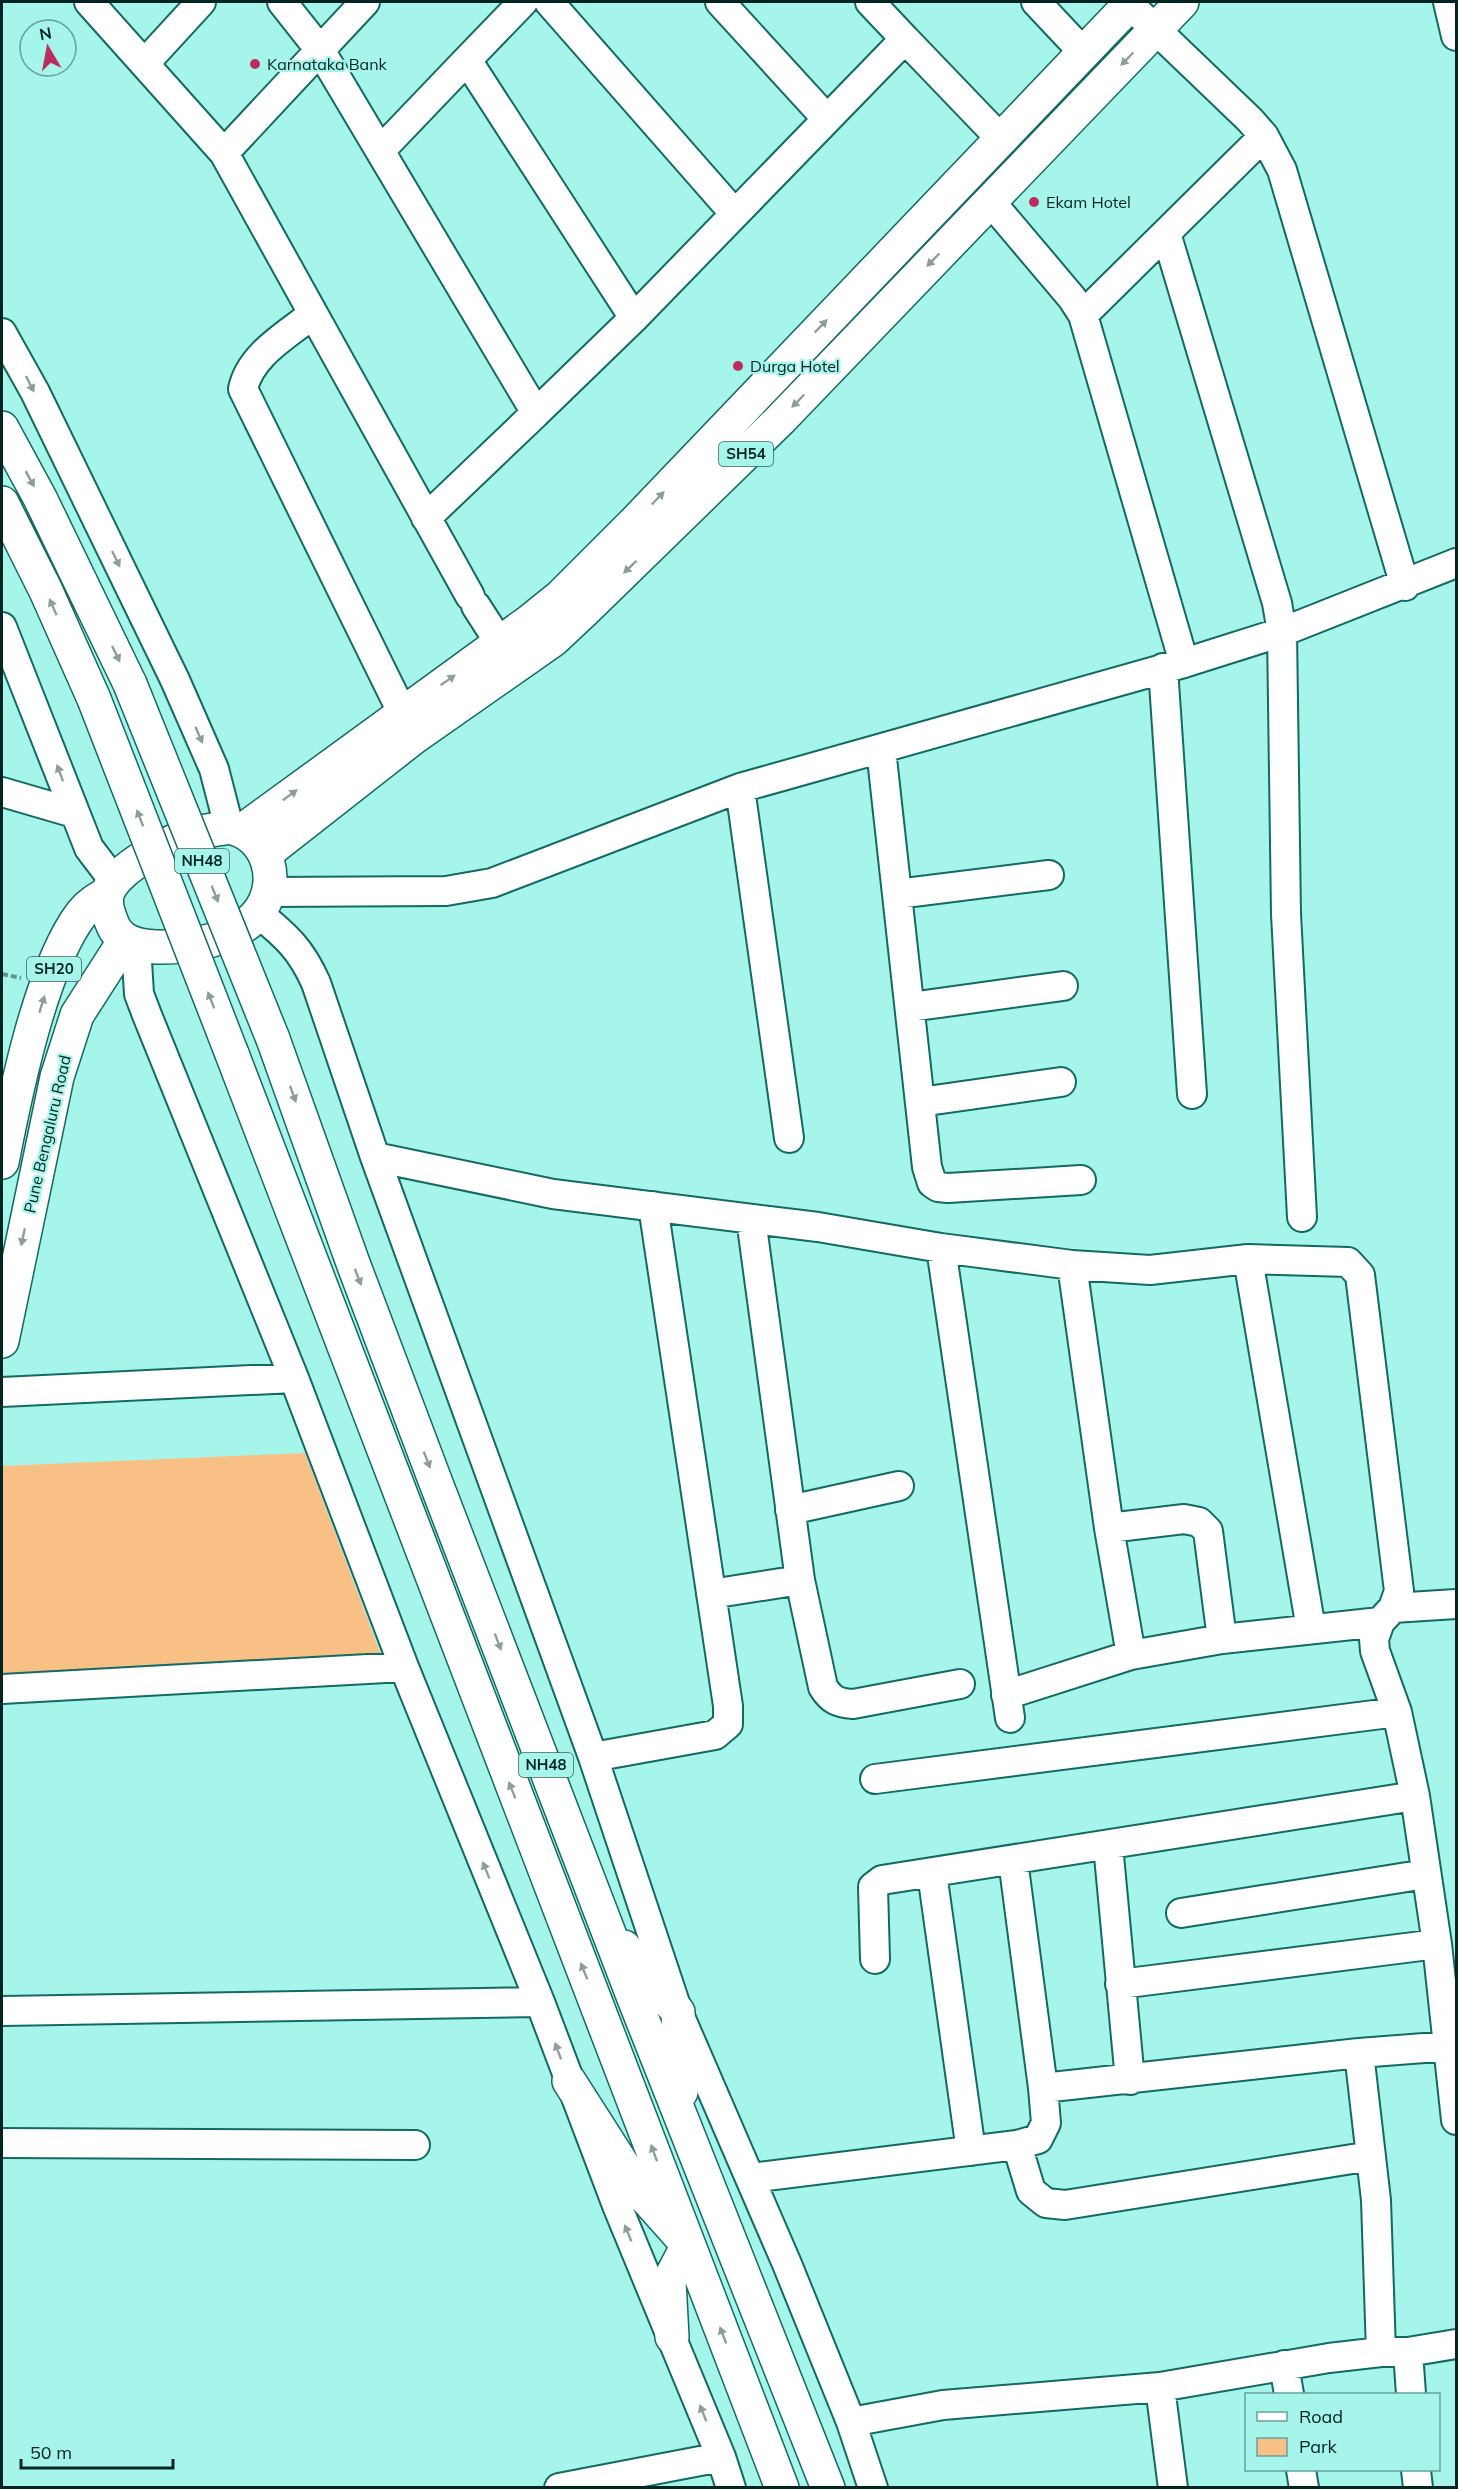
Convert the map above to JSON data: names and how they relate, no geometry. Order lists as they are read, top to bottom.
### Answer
{
  "streets": {
    "main road": [
      "SH54",
      "NH48",
      "SH20",
      "Pune Bengaluru Road"
    ]
  },
  "crossings": [
    ["SH54", "SH20"],
    ["SH54", "Pune Bengaluru Road"],
    ["SH20", "Pune Bengaluru Road"]
  ],
  "places": ["Karnataka Bank", "Ekam Hotel", "Durga Hotel"],
  "legend": ["Road", "Park"],
  "scale_bar": "50 m",
  "north": "top"
}
